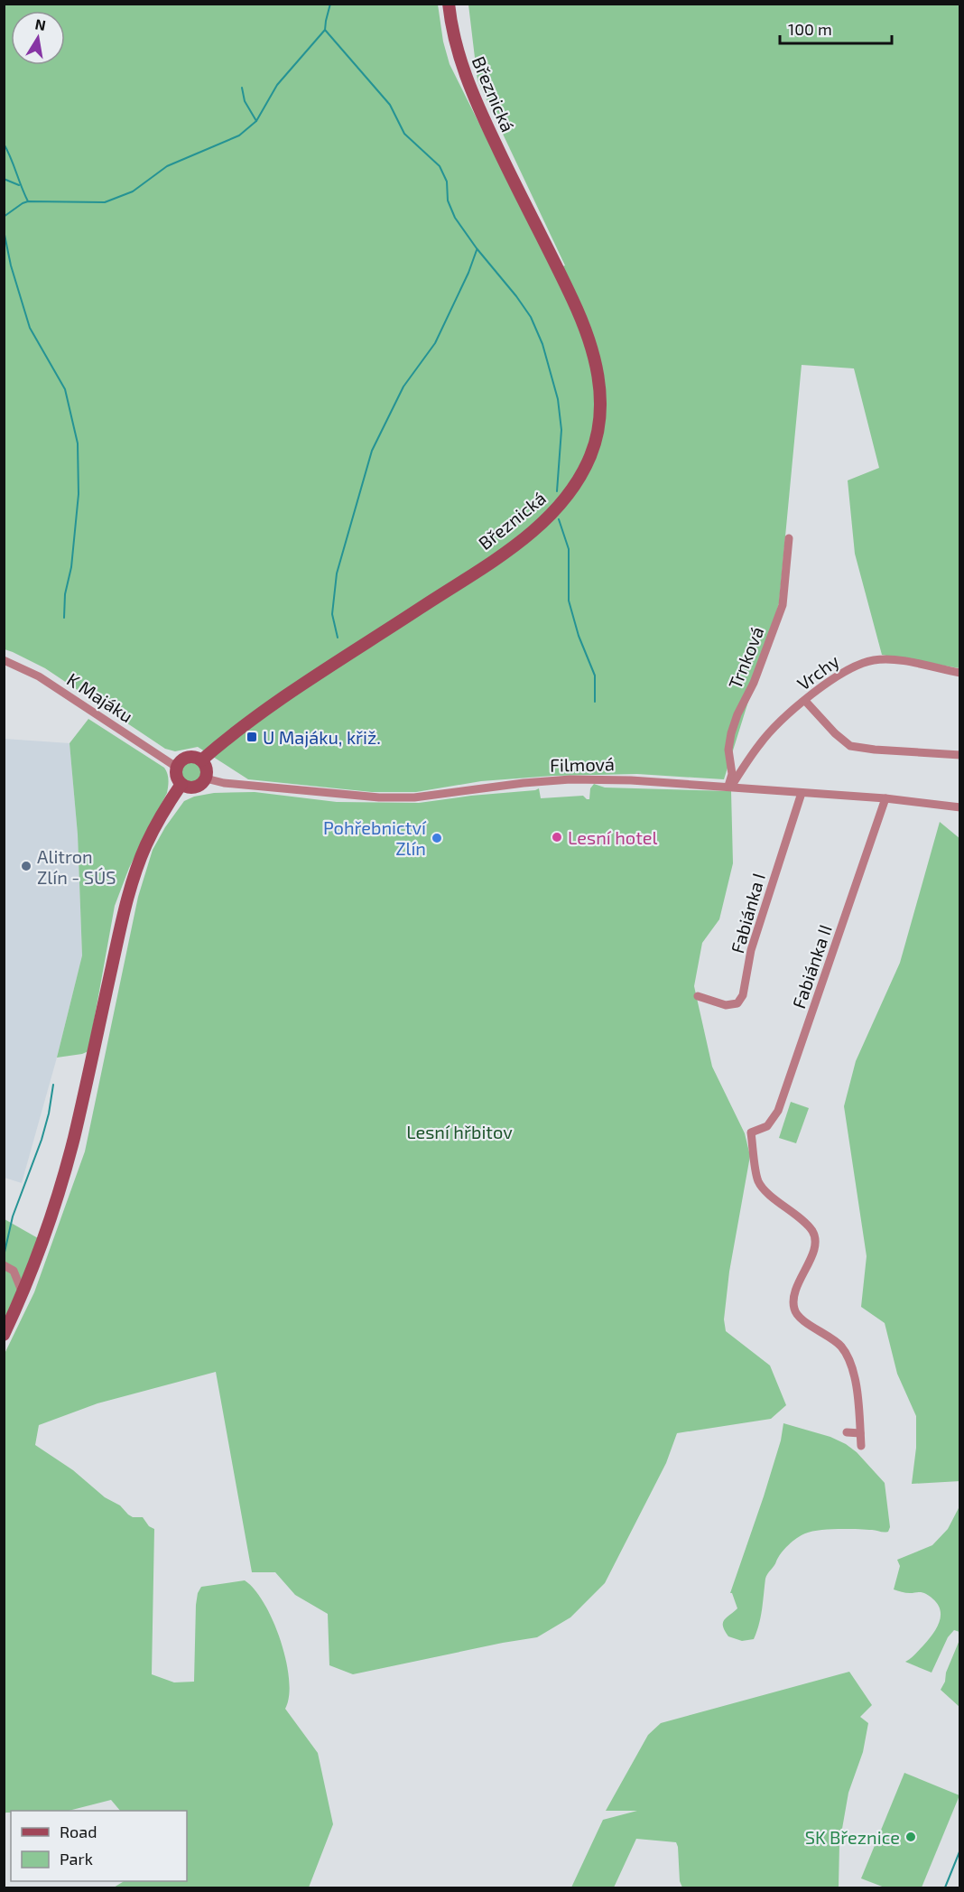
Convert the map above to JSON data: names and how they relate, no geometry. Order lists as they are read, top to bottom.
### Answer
{
  "streets": {
    "main road": ["Březnická"],
    "street": [
      "Trnková",
      "Vrchy",
      "K Majáku",
      "Filmová",
      "Fabiánka I",
      "Fabiánka II"
    ]
  },
  "crossings": [
    ["Březnická", "K Majáku"],
    ["Březnická", "Filmová"],
    ["Trnková", "Vrchy"],
    ["Trnková", "Filmová"],
    ["Vrchy", "Filmová"],
    ["K Majáku", "Filmová"],
    ["Filmová", "Fabiánka I"],
    ["Filmová", "Fabiánka II"]
  ],
  "parks": ["Lesní hřbitov"],
  "places": {
    "transit": ["U Majáku, křiž."],
    "other": [
      "Lesní hotel",
      "Pohřebnictví Zlín",
      "Alitron Zlín - SÚS",
      "SK Březnice"
    ]
  },
  "legend": ["Road", "Park"],
  "scale_bar": "100 m",
  "north": "top"
}
